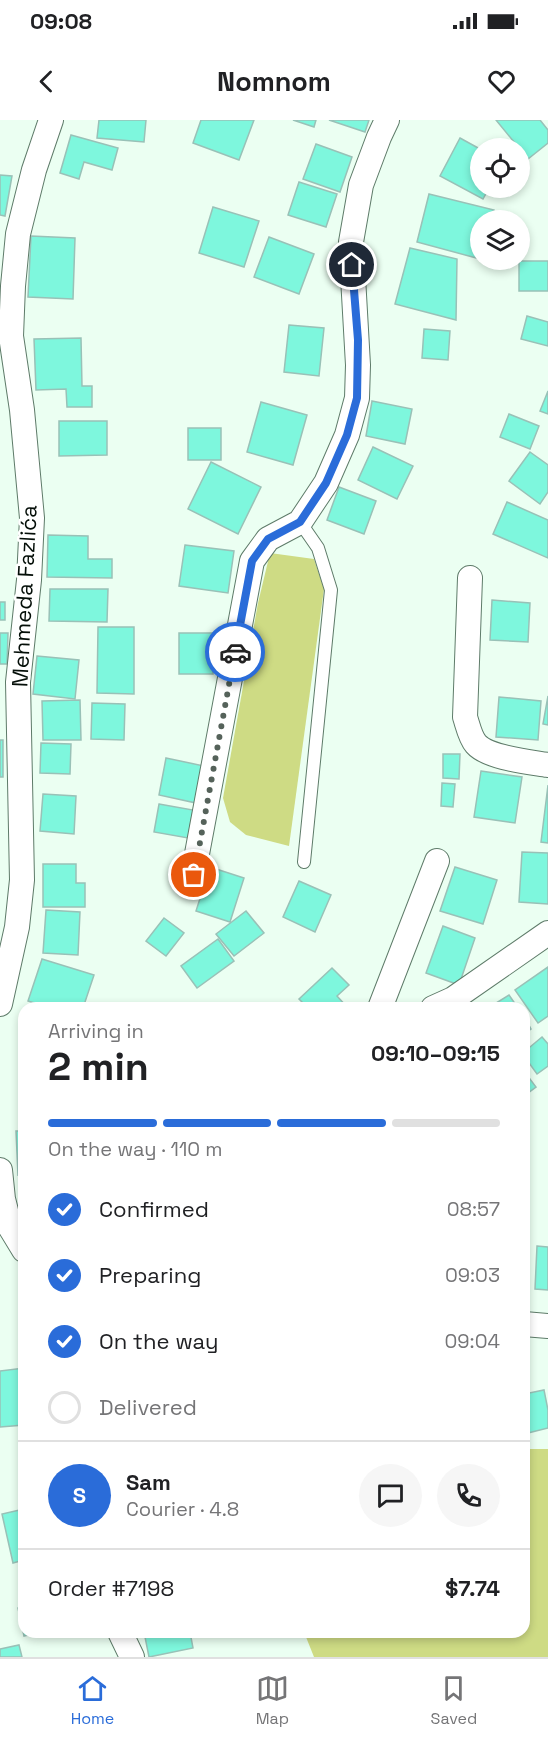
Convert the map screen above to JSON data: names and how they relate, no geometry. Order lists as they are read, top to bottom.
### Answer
{
  "streets": {
    "street": ["Mehmeda Fazlića"]
  },
  "page": {
    "status": "09:08",
    "header": "Nomnom",
    "heading": ["2 min", "Arriving in", "09:10–09:15"],
    "panel": [
      "Sam",
      "Courier · 4.8",
      "Order #7198",
      "$7.74"
    ],
    "bar": "On the way · 110 m",
    "list": [
      ["Confirmed", "08:57"],
      ["Preparing", "09:03"],
      ["On the way", "09:04"],
      "Delivered"
    ],
    "round": "S",
    "tabs": ["Home", "Map", "Saved"]
  }
}
